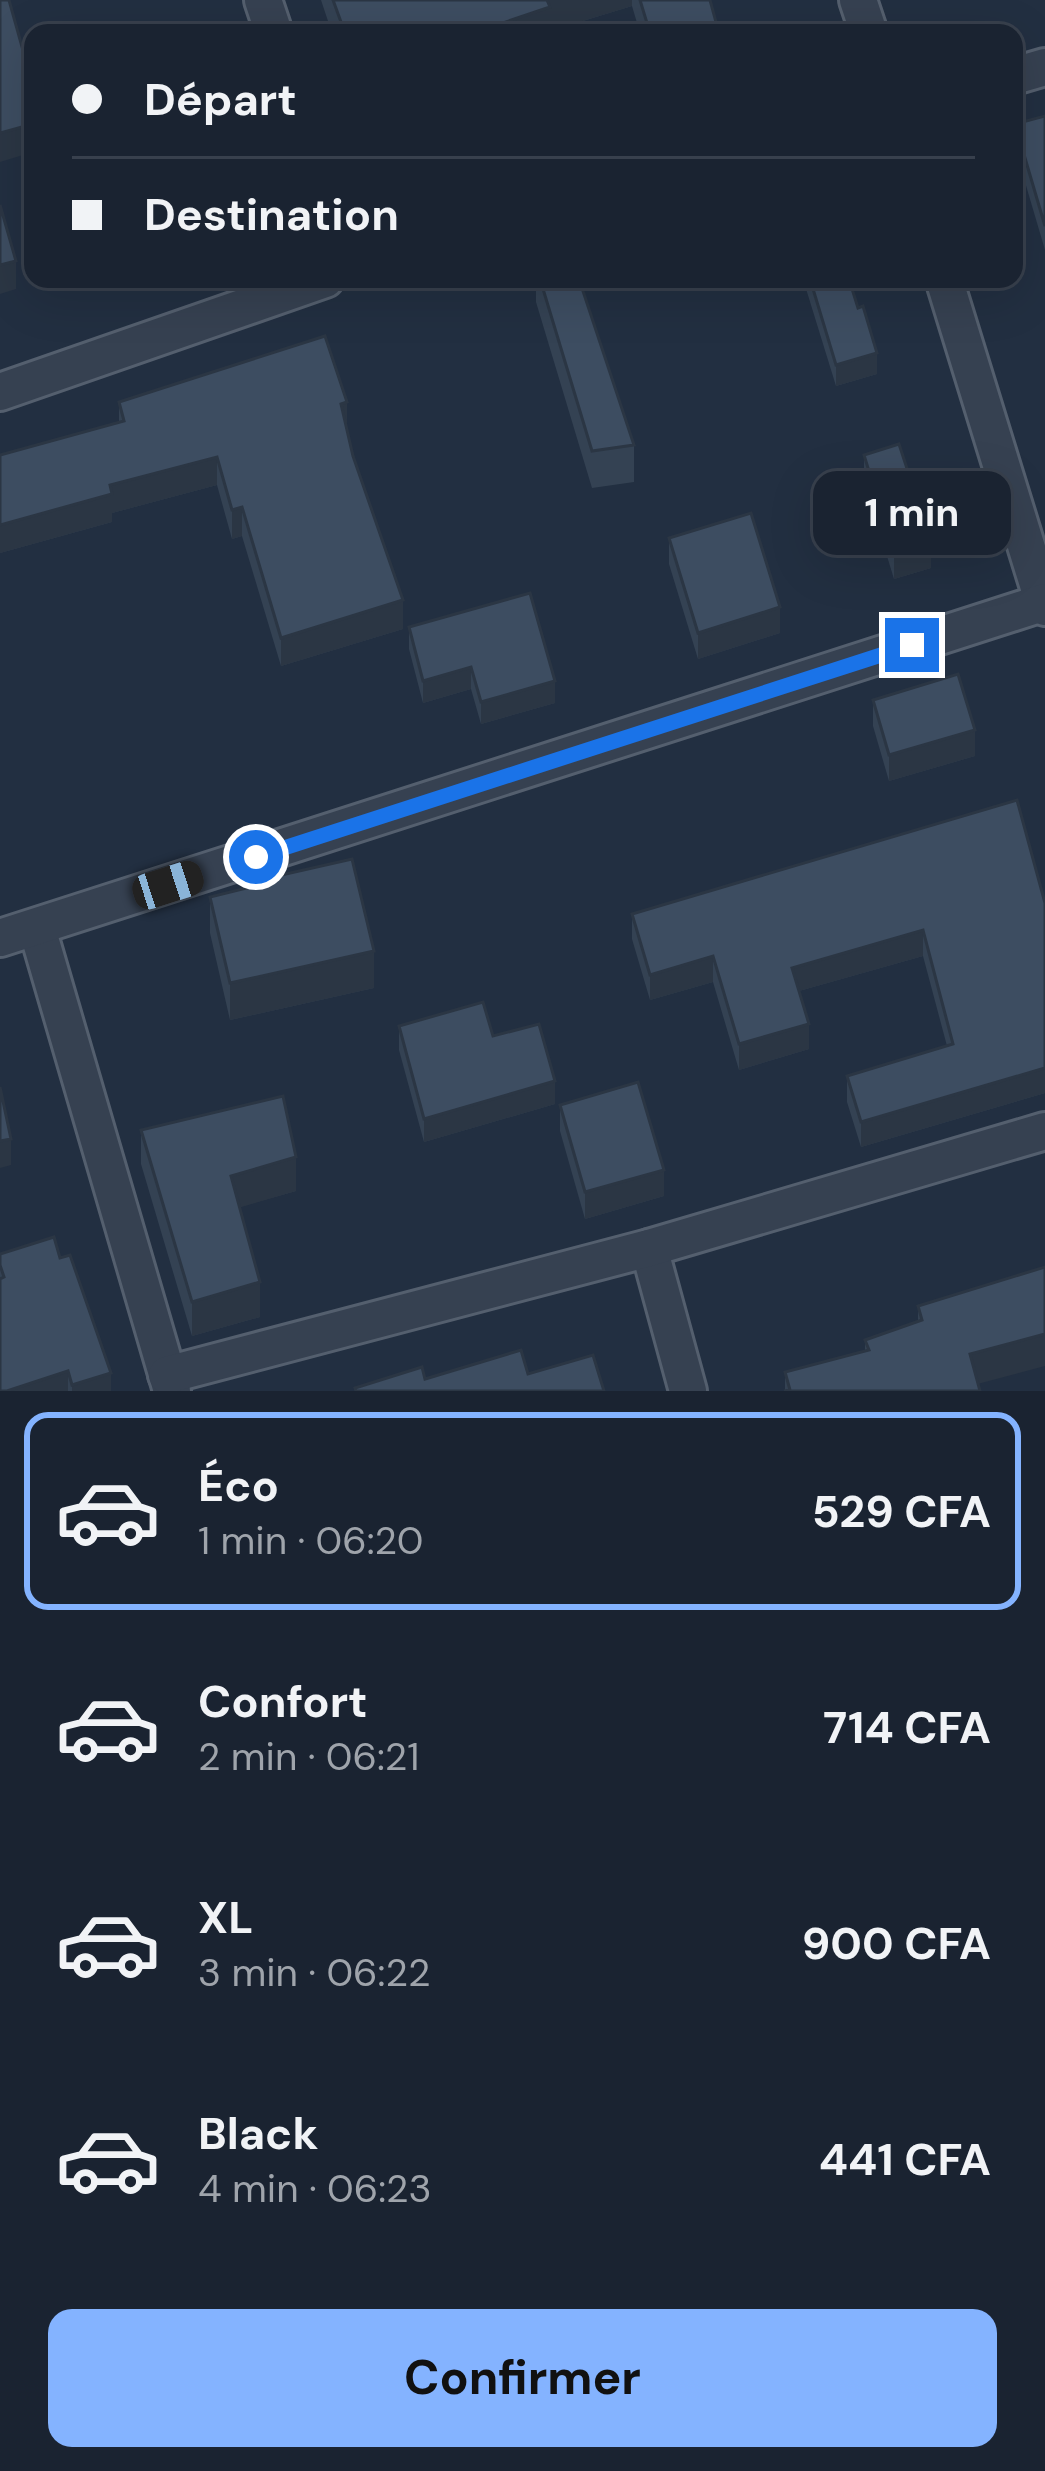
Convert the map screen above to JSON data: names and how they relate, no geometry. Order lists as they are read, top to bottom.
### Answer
{
  "page": {
    "banner": ["Départ", "Destination"],
    "bubble": "1 min",
    "list": [
      {
        "name": "Éco",
        "note": "1 min · 06:20",
        "value": "529 CFA"
      },
      {
        "name": "Confort",
        "note": "2 min · 06:21",
        "value": "714 CFA"
      },
      {
        "name": "XL",
        "note": "3 min · 06:22",
        "value": "900 CFA"
      },
      {
        "name": "Black",
        "note": "4 min · 06:23",
        "value": "441 CFA"
      }
    ],
    "buttons": "Confirmer"
  }
}
